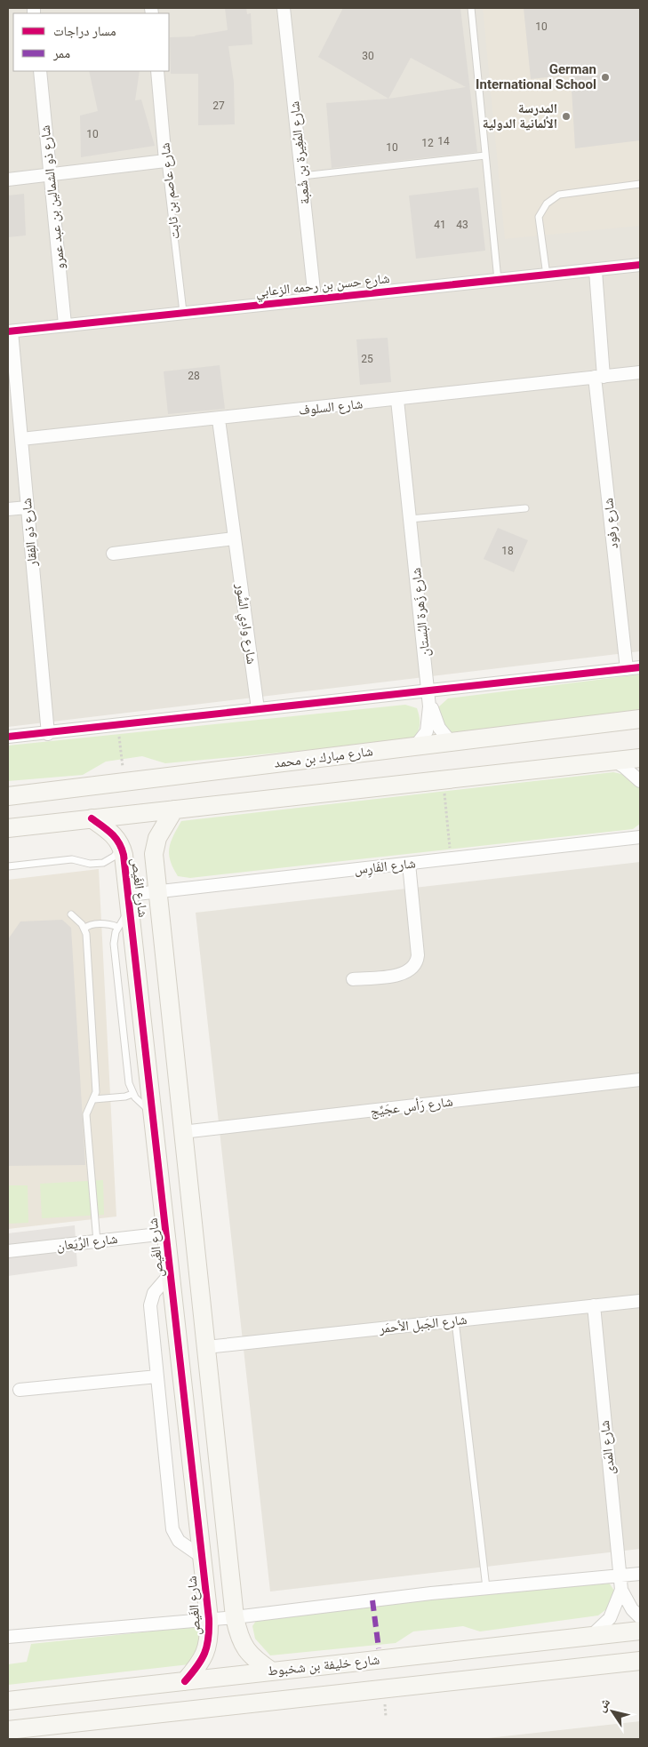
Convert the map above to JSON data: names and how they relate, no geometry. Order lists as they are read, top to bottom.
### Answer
{
  "streets": {
    "main road": ["شارع مبارك بن محمد", "شارع الغَيص", "شارع خليفة بن شخبوط"],
    "street": [
      "شارع المُغِيرة بن شُعبة",
      "شارع عاصم بن ثابت",
      "شارع ذو الشمالين بن عبد عمرو",
      "شارع حسن بن رحمه الزعابي",
      "شارع السلوف",
      "شارع رفود",
      "شارع ذو الفِقار",
      "شارع زَهرة البُستان",
      "شارع وادِي السُّور",
      "شارع الفَارِس",
      "شارع رَأس عجَيِّج",
      "شارع الرِّيَعان",
      "شارع الجَبل الأحمَر",
      "شارع المَدى"
    ]
  },
  "crossings": [
    ["شارع المُغِيرة بن شُعبة", "شارع حسن بن رحمه الزعابي"],
    ["شارع عاصم بن ثابت", "شارع حسن بن رحمه الزعابي"],
    ["شارع ذو الشمالين بن عبد عمرو", "شارع حسن بن رحمه الزعابي"],
    ["شارع حسن بن رحمه الزعابي", "شارع رفود"],
    ["شارع حسن بن رحمه الزعابي", "شارع ذو الفِقار"],
    ["شارع السلوف", "شارع رفود"],
    ["شارع السلوف", "شارع ذو الفِقار"],
    ["شارع السلوف", "شارع زَهرة البُستان"],
    ["شارع السلوف", "شارع وادِي السُّور"],
    ["شارع زَهرة البُستان", "شارع مبارك بن محمد"],
    ["شارع الفَارِس", "شارع الغَيص"],
    ["شارع الغَيص", "شارع رَأس عجَيِّج"],
    ["شارع الغَيص", "شارع الرِّيَعان"],
    ["شارع الغَيص", "شارع الجَبل الأحمَر"],
    ["شارع الغَيص", "شارع خليفة بن شخبوط"],
    ["شارع الجَبل الأحمَر", "شارع المَدى"],
    ["شارع المَدى", "شارع خليفة بن شخبوط"]
  ],
  "places": ["German International School", "المدرسة الألمانية الدولية"],
  "house_numbers": [
    "10",
    "30",
    "27",
    "10",
    "14",
    "12",
    "10",
    "41",
    "43",
    "25",
    "28",
    "18"
  ],
  "legend": ["مسار دراجات", "ممر"],
  "north": "top left"
}
